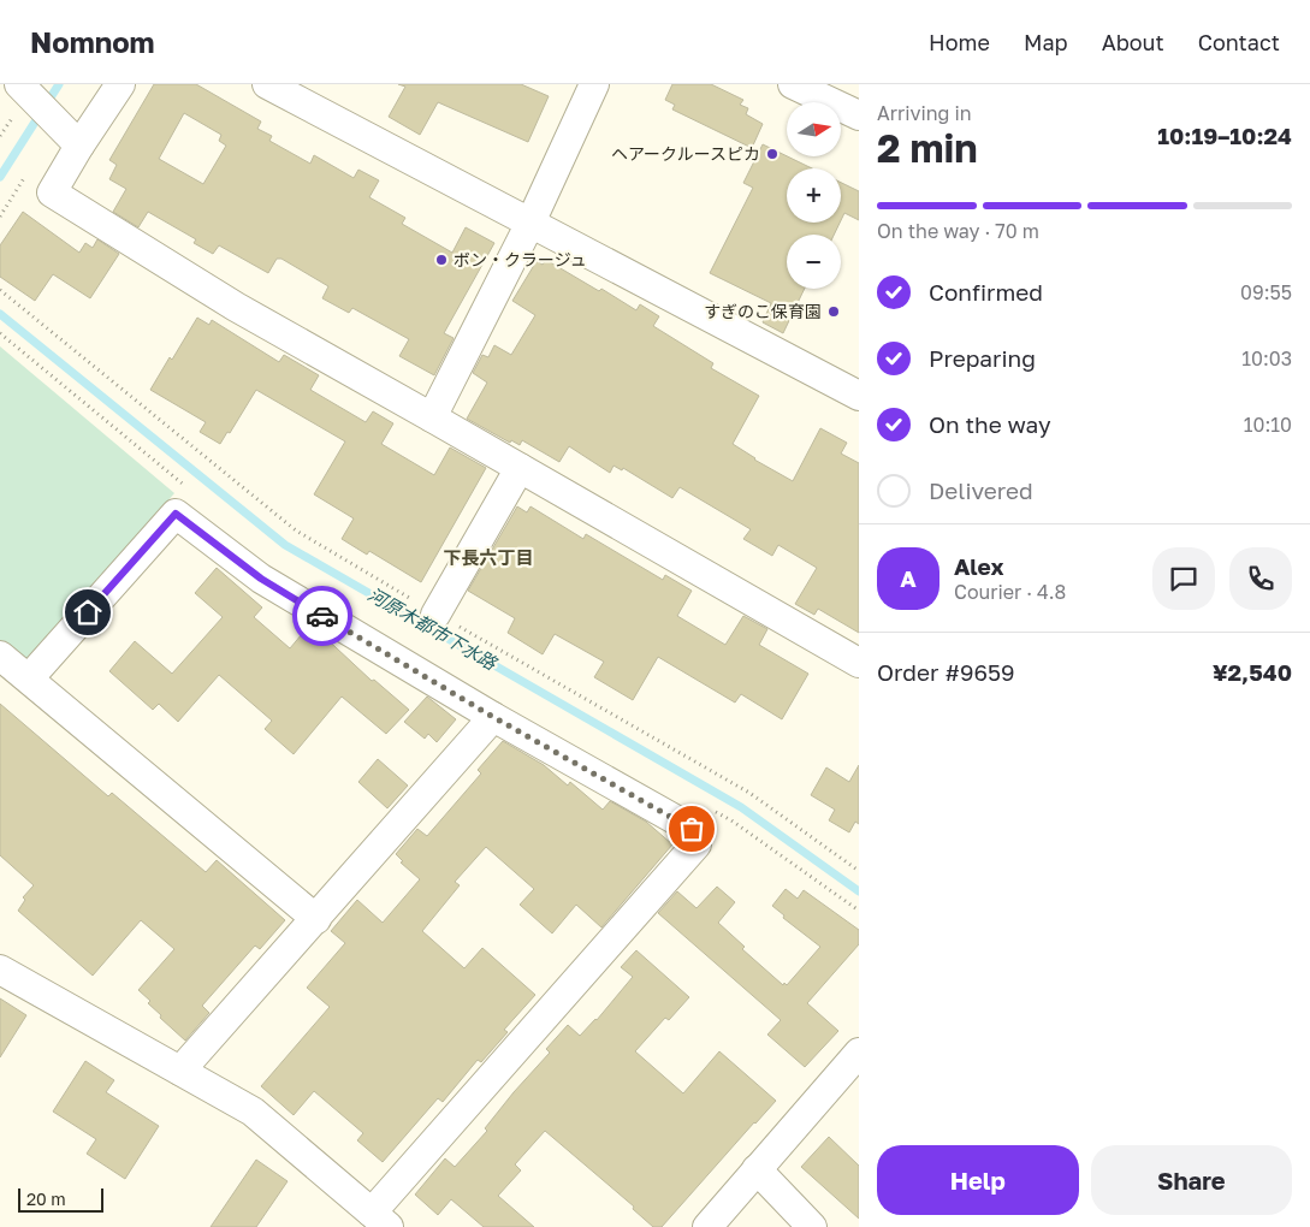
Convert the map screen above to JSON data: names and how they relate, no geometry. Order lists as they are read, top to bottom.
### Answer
{
  "districts": ["下長六丁目"],
  "water": ["河原木都市下水路"],
  "places": ["ヘアークルースピカ", "ボン・クラージュ", "すぎのこ保育園"],
  "scale_bar": "20 m",
  "north": "right",
  "page": {
    "header": "Nomnom",
    "nav": [
      "Home",
      "Map",
      "About",
      "Contact"
    ],
    "heading": ["2 min", "Arriving in", "10:19–10:24"],
    "panel": [
      "Alex",
      "Courier · 4.8",
      "Order #9659",
      "¥2,540"
    ],
    "map_buttons": ["+", "−"],
    "bar": "On the way · 70 m",
    "list": [
      ["Confirmed", "09:55"],
      ["Preparing", "10:03"],
      ["On the way", "10:10"],
      "Delivered"
    ],
    "round": "A",
    "buttons": ["Help", "Share"],
    "scale": "20 m"
  }
}
